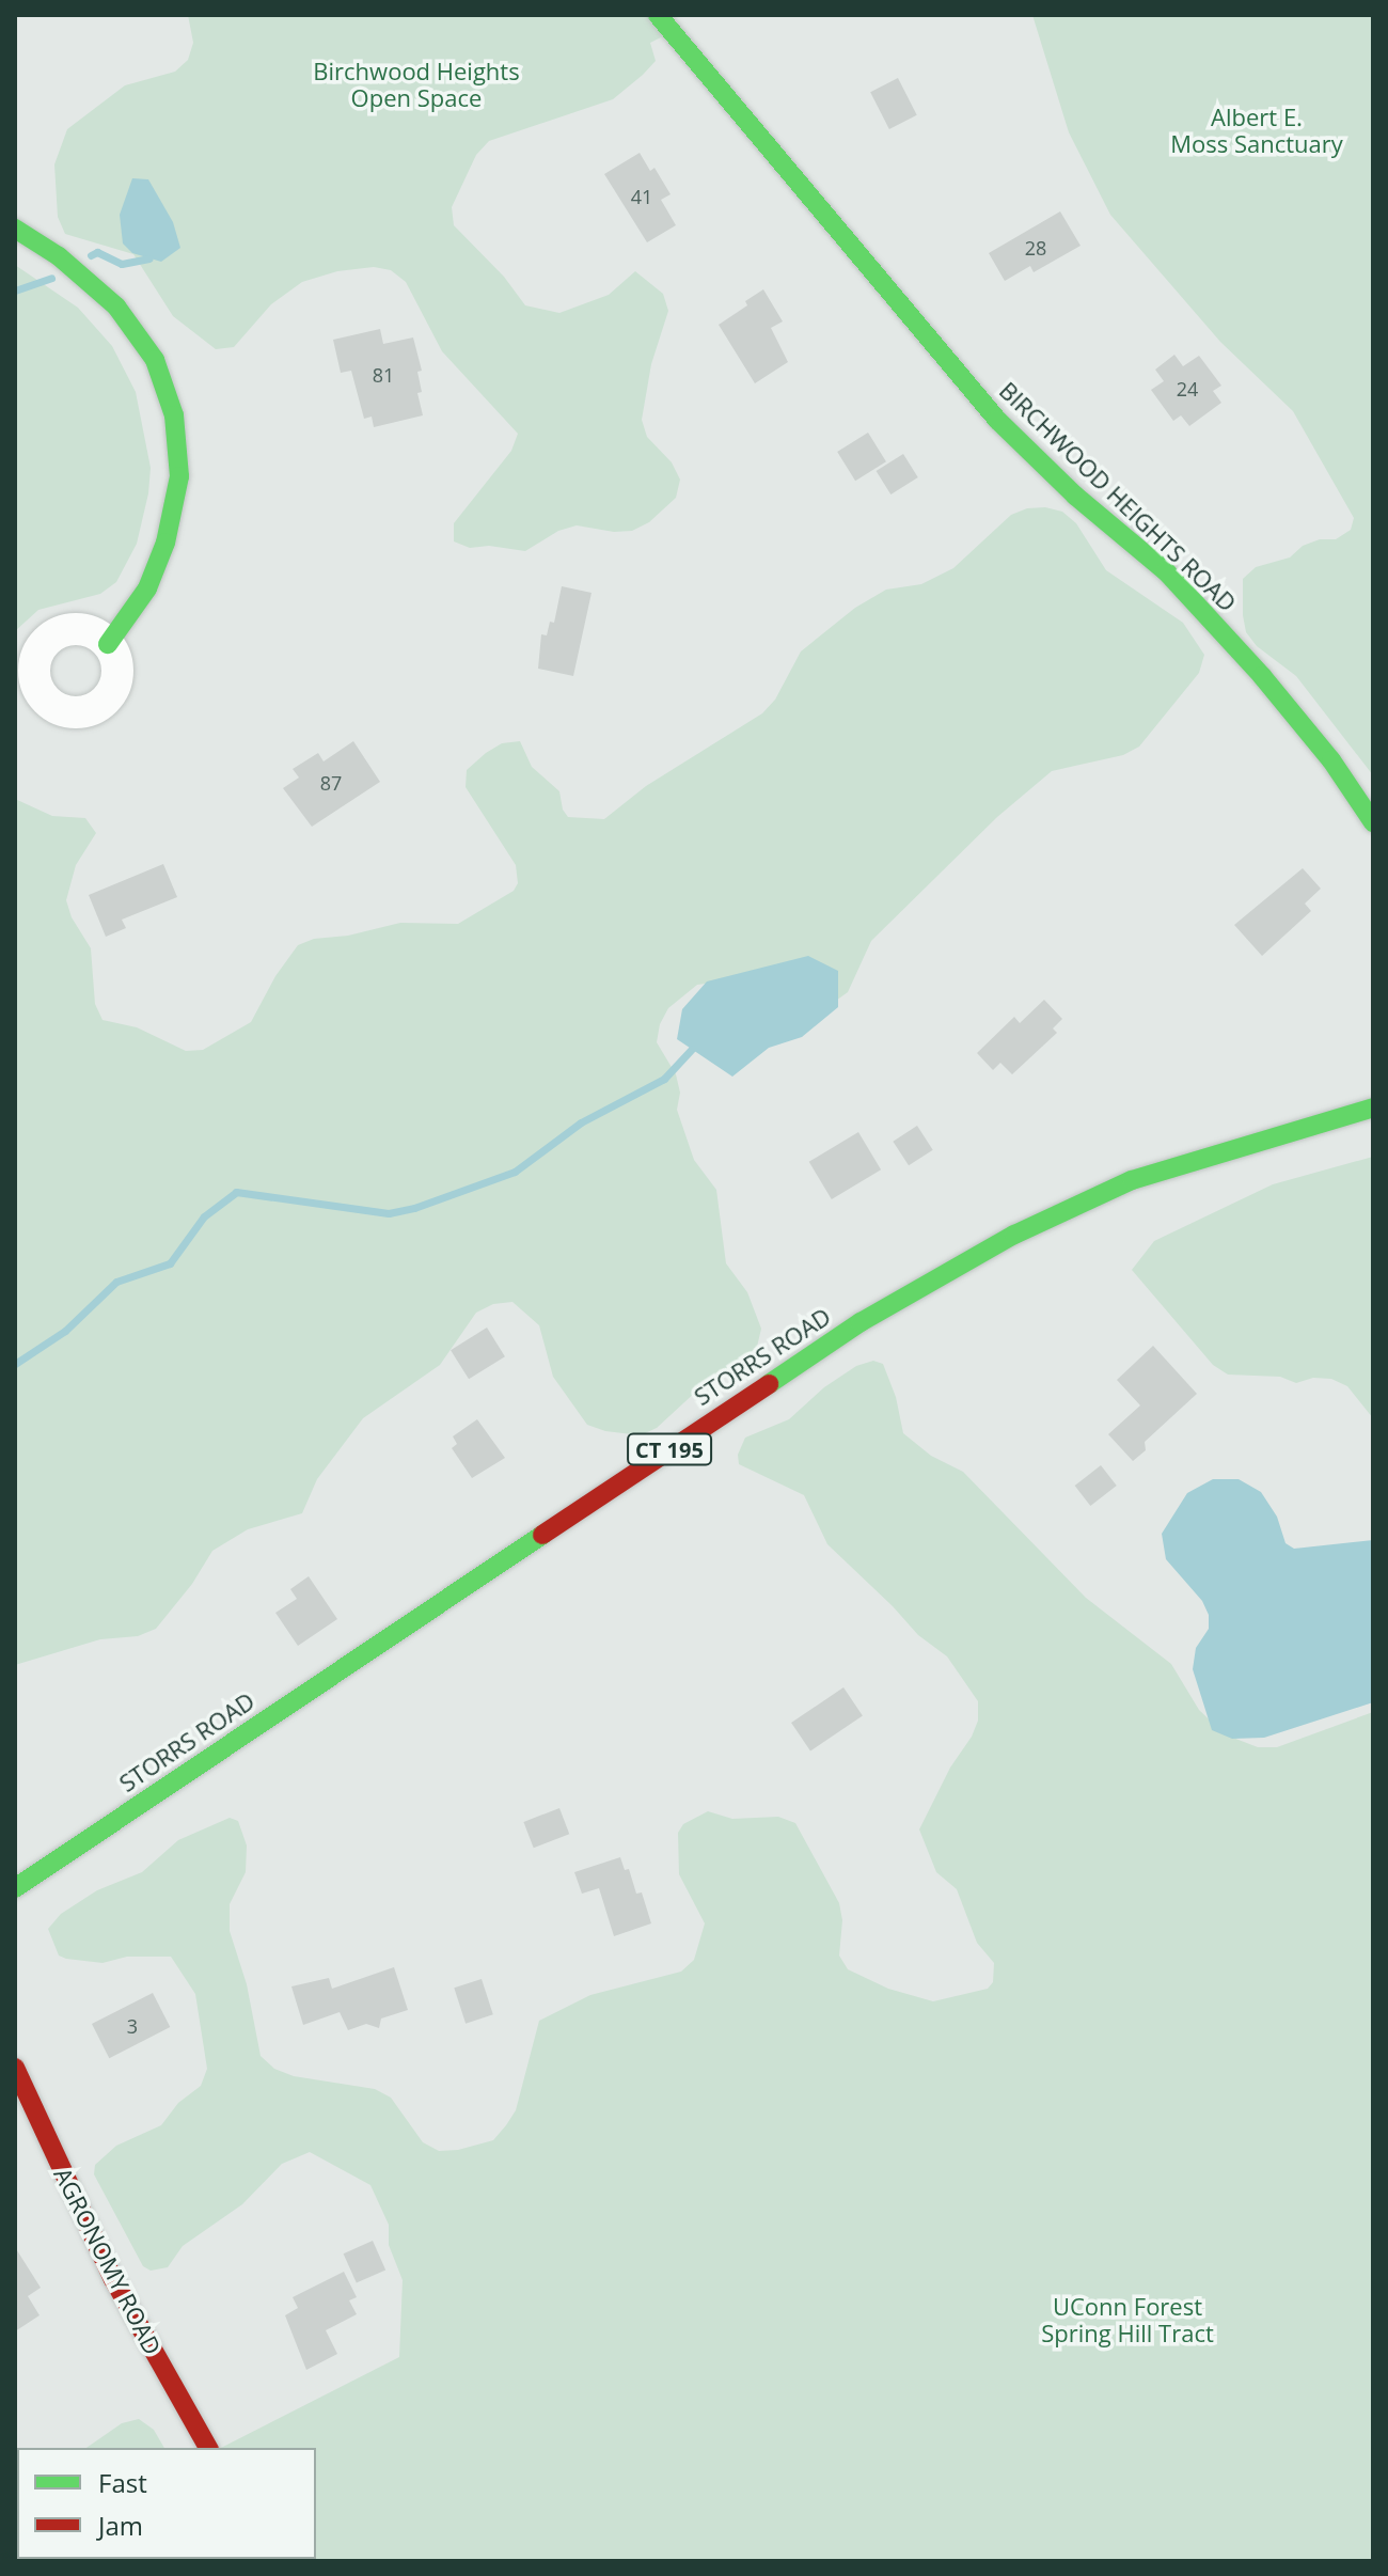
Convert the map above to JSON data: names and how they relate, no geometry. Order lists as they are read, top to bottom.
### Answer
{
  "streets": {
    "street": [
      "BIRCHWOOD HEIGHTS ROAD",
      "STORRS ROAD",
      "CT 195",
      "AGRONOMY ROAD"
    ]
  },
  "parks": ["Birchwood Heights Open Space", "Albert E. Moss Sanctuary", "UConn Forest Spring Hill Tract"],
  "house_numbers": [
    "41",
    "28",
    "81",
    "24",
    "87",
    "3"
  ],
  "legend": ["Fast", "Jam"]
}
